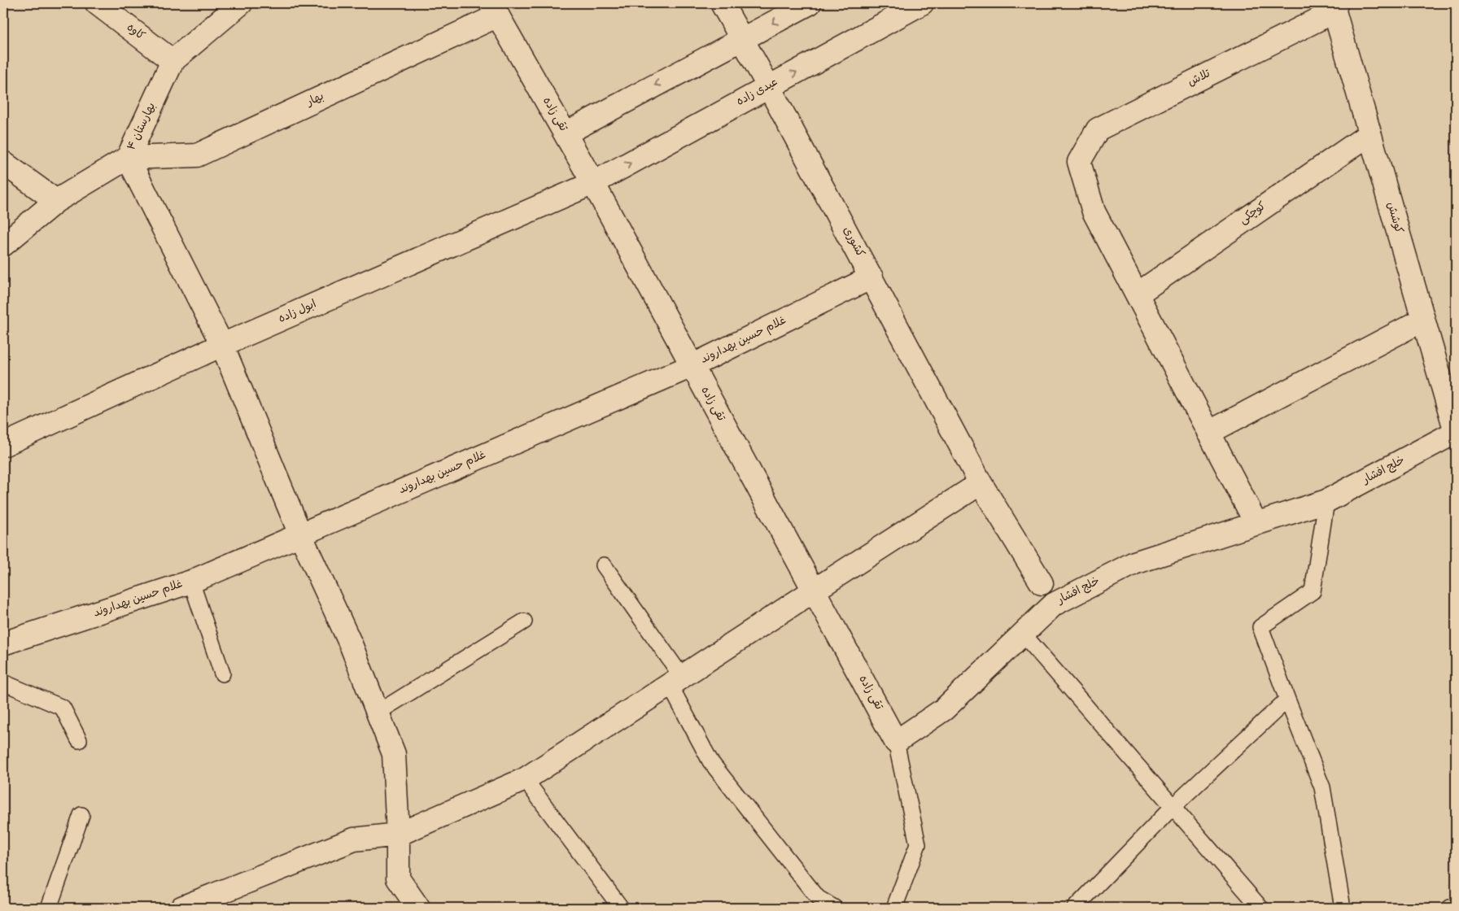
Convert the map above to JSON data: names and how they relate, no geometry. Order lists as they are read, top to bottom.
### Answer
{
  "streets": {
    "street": [
      "کاوه",
      "تلاش",
      "عیدی زاده",
      "بهار",
      "تقی زاده",
      "بهارستان ۴",
      "کوچکی",
      "کوشش",
      "کشوری",
      "ابول زاده",
      "غلام حسین بهداروند",
      "خلج افشار"
    ]
  },
  "crossings": [
    ["کاوه", "بهارستان ۴"],
    ["تلاش", "کوچکی"],
    ["تلاش", "کوشش"],
    ["عیدی زاده", "تقی زاده"],
    ["عیدی زاده", "کشوری"],
    ["عیدی زاده", "ابول زاده"],
    ["بهار", "تقی زاده"],
    ["بهار", "بهارستان ۴"],
    ["تقی زاده", "ابول زاده"],
    ["تقی زاده", "غلام حسین بهداروند"],
    ["تقی زاده", "خلج افشار"],
    ["کوچکی", "کوشش"],
    ["کوشش", "خلج افشار"],
    ["کشوری", "غلام حسین بهداروند"]
  ]
}
